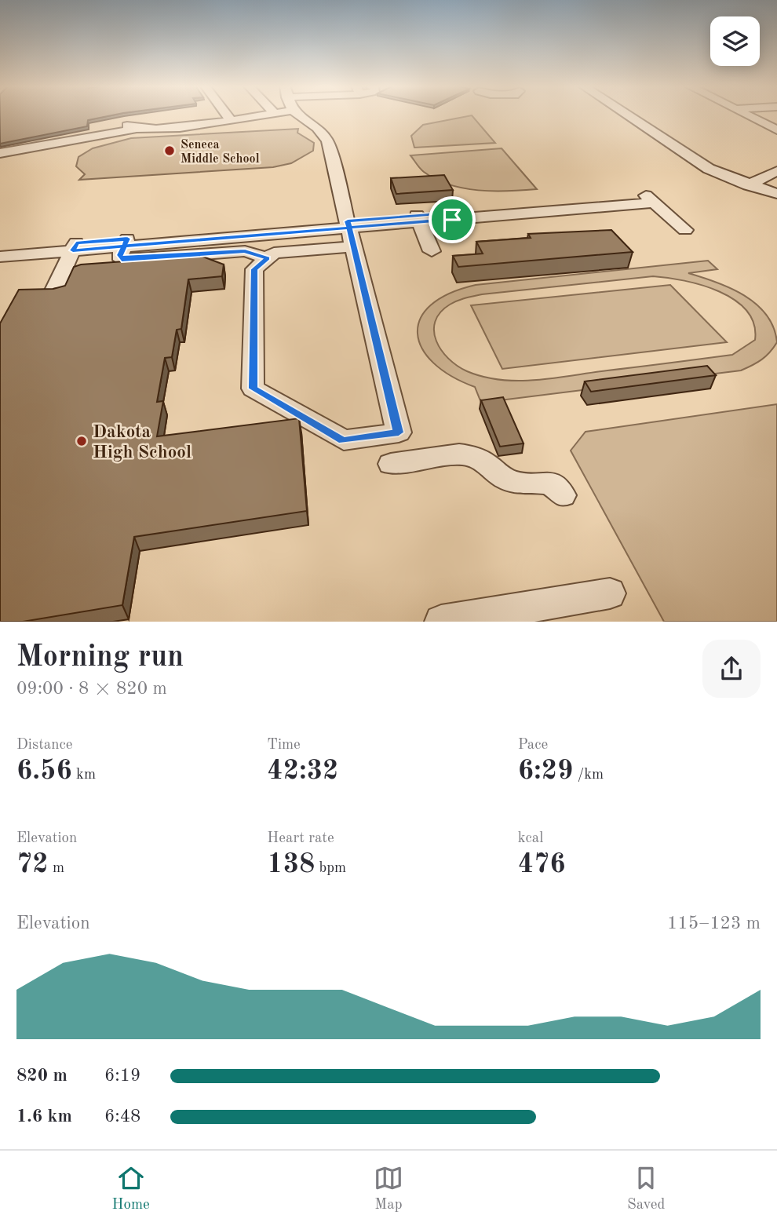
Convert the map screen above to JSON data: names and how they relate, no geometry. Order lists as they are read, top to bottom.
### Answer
{
  "places": ["Seneca Middle School", "Dakota High School"],
  "page": {
    "heading": ["Morning run", "09:00 · 8 × 820 m"],
    "stats": [
      ["Distance", "6.56 km"],
      ["Time", "42:32"],
      ["Pace", "6:29 /km"],
      ["Elevation", "72 m"],
      ["Heart rate", "138 bpm"],
      ["kcal", "476"]
    ],
    "chart": ["Elevation", "115–123 m"],
    "list": [
      {
        "name": "820 m",
        "note": "6:19"
      },
      {
        "name": "1.6 km",
        "note": "6:48"
      }
    ],
    "tabs": ["Home", "Map", "Saved"]
  }
}
